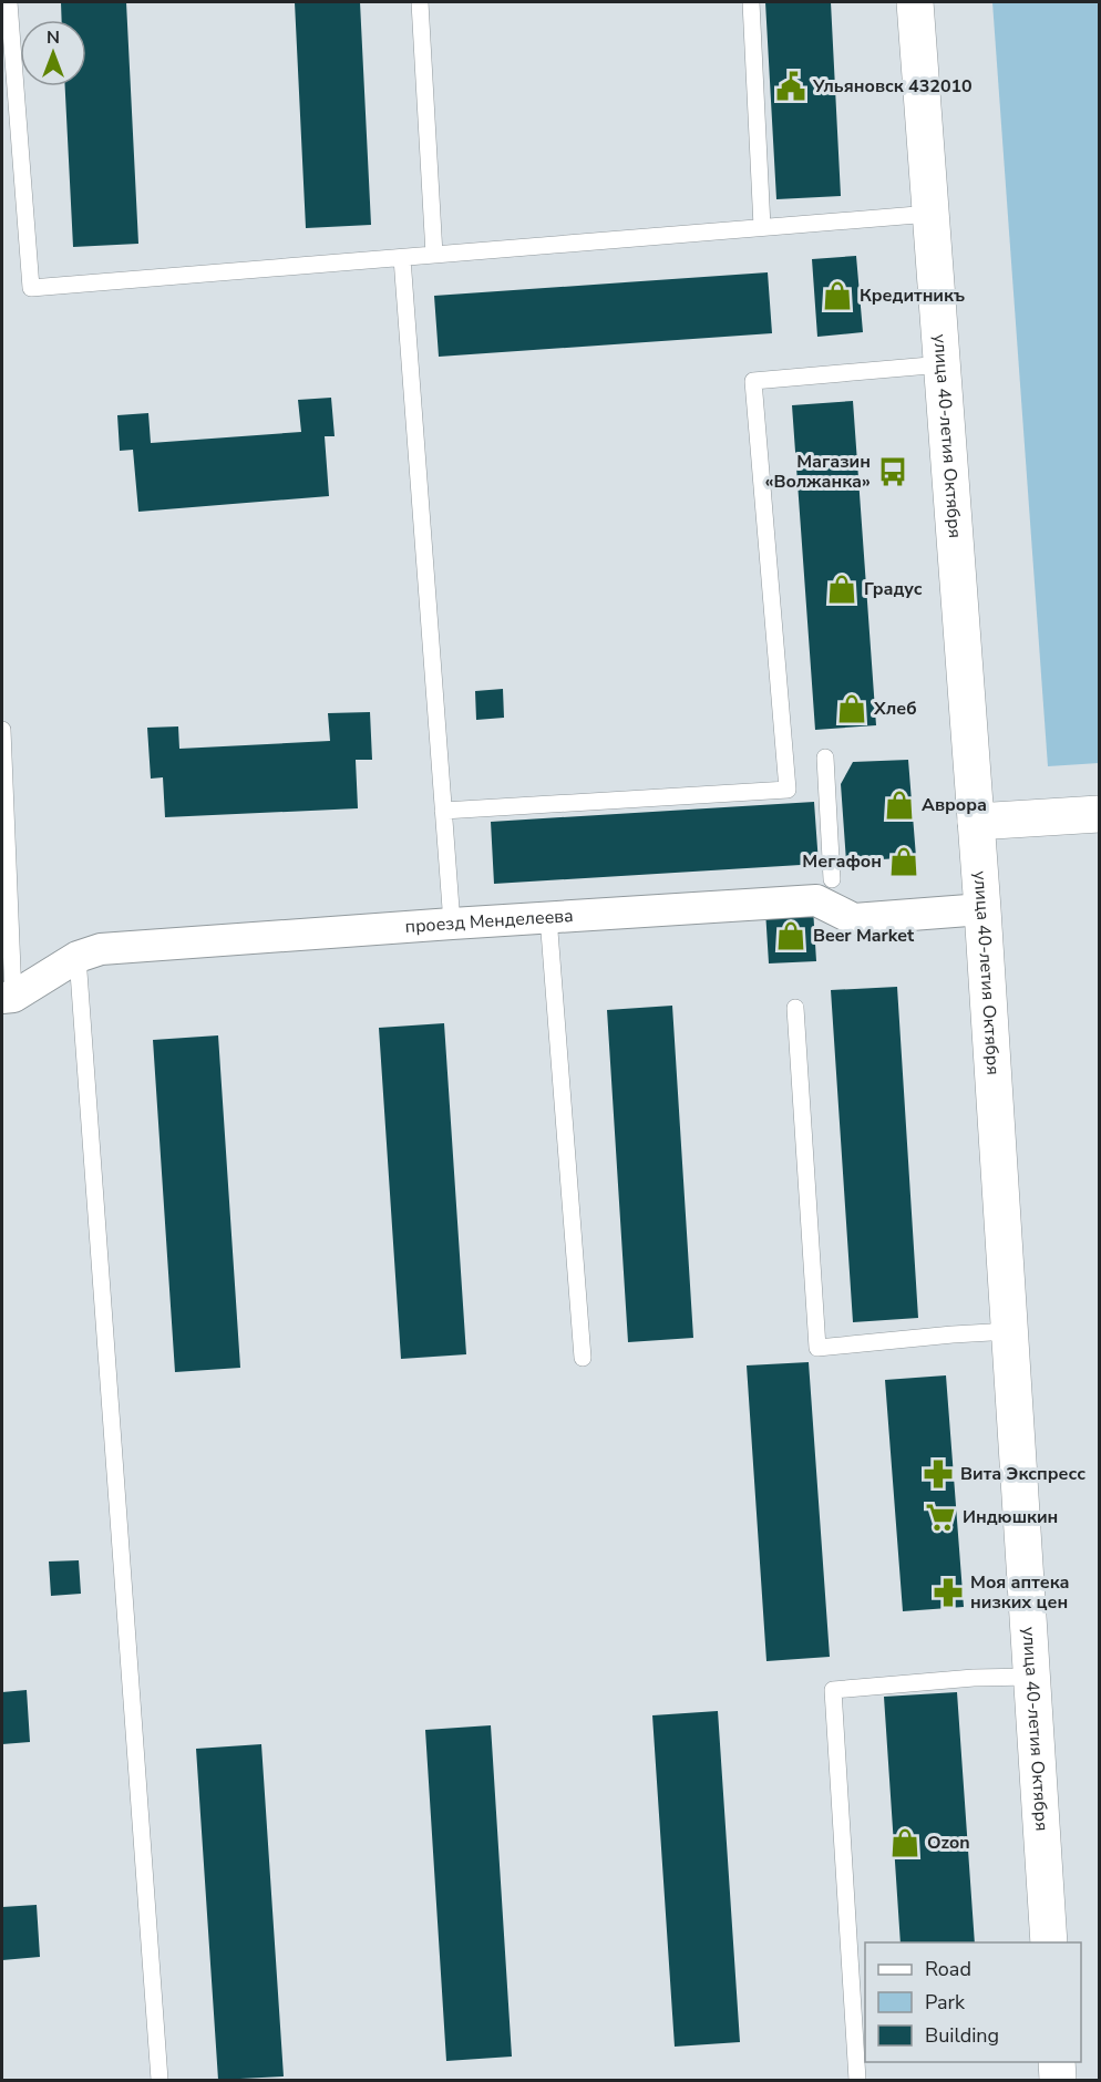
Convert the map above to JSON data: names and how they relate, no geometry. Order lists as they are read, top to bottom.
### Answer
{
  "streets": {
    "main road": ["улица 40-летия Октября"],
    "street": ["проезд Менделеева"]
  },
  "crossings": [
    ["улица 40-летия Октября", "проезд Менделеева"]
  ],
  "places": {
    "public building": ["Ульяновск 432010"],
    "shop": [
      "Кредитникъ",
      "Градус",
      "Хлеб",
      "Аврора",
      "Мегафон",
      "Beer Market",
      "Ozon"
    ],
    "bus stop": ["Магазин «Волжанка»"],
    "pharmacy": ["Вита Экспресс", "Моя аптека низких цен"],
    "supermarket": ["Индюшкин"]
  },
  "legend": ["Road", "Park", "Building"],
  "north": "top"
}
